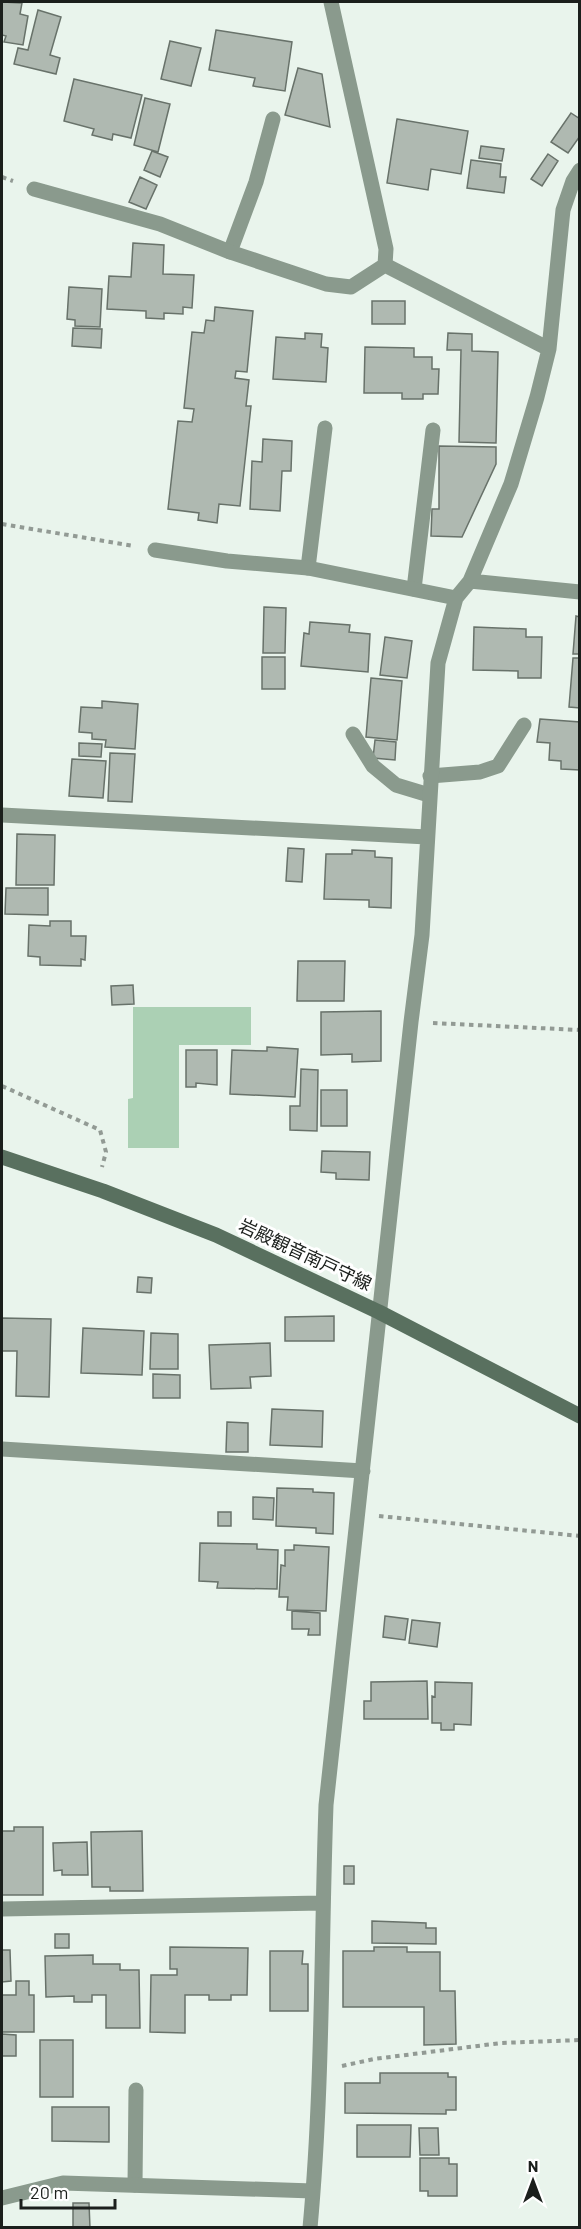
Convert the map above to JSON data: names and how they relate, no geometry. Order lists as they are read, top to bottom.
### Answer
{
  "streets": {
    "main road": ["岩殿観音南戸守線"]
  },
  "scale_bar": "20 m",
  "north": "top"
}
